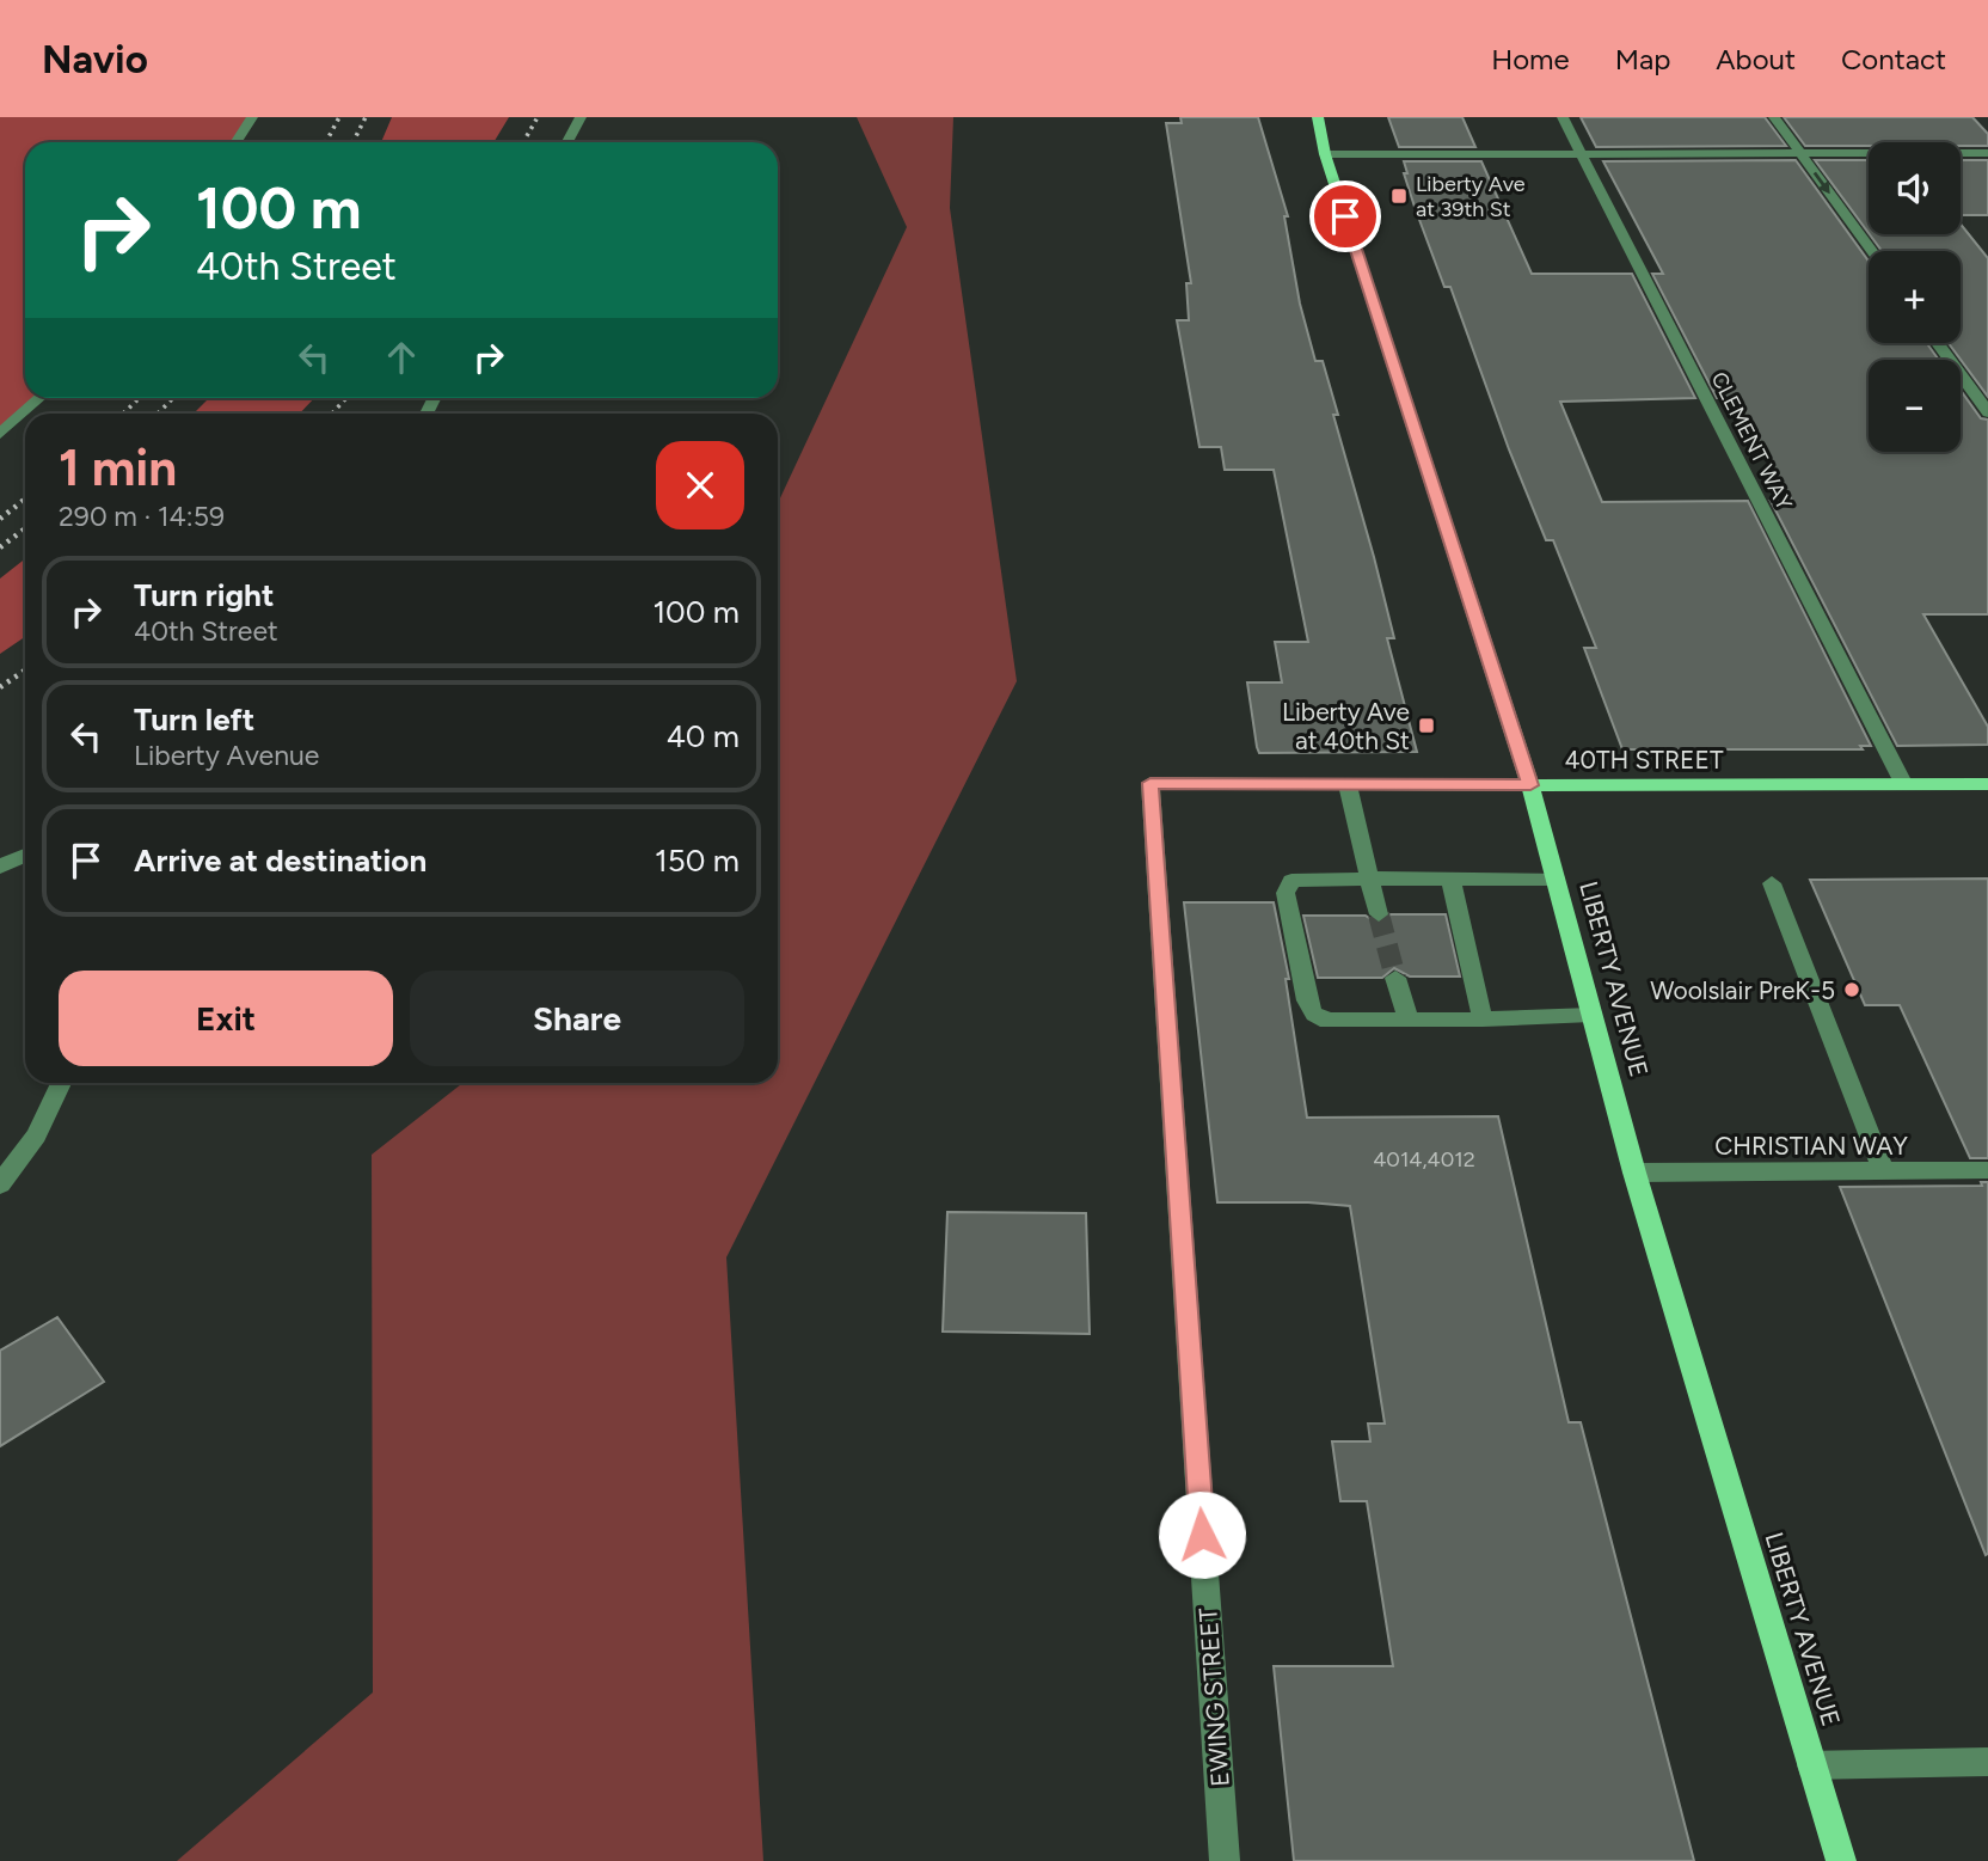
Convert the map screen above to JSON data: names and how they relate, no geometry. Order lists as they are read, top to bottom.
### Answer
{
  "streets": {
    "main road": ["40TH STREET", "LIBERTY AVENUE"],
    "street": ["CLEMENT WAY", "CHRISTIAN WAY", "EWING STREET"]
  },
  "crossings": [
    ["CLEMENT WAY", "40TH STREET"],
    ["40TH STREET", "LIBERTY AVENUE"],
    ["40TH STREET", "EWING STREET"],
    ["LIBERTY AVENUE", "CHRISTIAN WAY"]
  ],
  "places": {
    "transit": ["Liberty Ave at 39th St", "Liberty Ave at 40th St"],
    "other": ["Woolslair PreK-5"]
  },
  "house_numbers": ["4014,4012"],
  "page": {
    "header": "Navio",
    "nav": [
      "Home",
      "Map",
      "About",
      "Contact"
    ],
    "map_buttons": ["+", "−"],
    "turn": ["100 m", "40th Street"],
    "heading": ["1 min", "290 m · 14:59"],
    "list": [
      {
        "name": "Turn right",
        "note": "40th Street",
        "value": "100 m"
      },
      {
        "name": "Turn left",
        "note": "Liberty Avenue",
        "value": "40 m"
      },
      {
        "name": "Arrive at destination",
        "value": "150 m"
      }
    ],
    "buttons": ["Exit", "Share"]
  }
}
